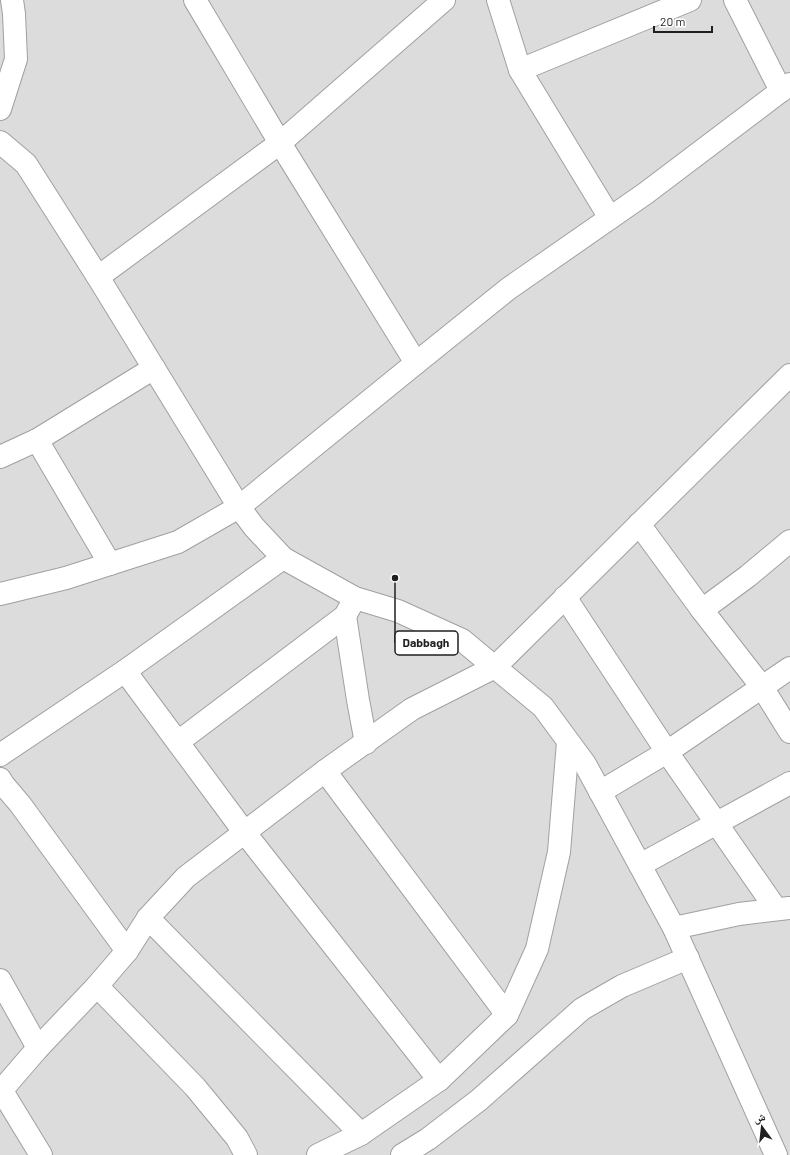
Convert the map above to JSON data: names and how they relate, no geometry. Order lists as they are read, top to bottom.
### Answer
{
  "places": ["Dabbagh"],
  "scale_bar": "20 m",
  "north": "top"
}
